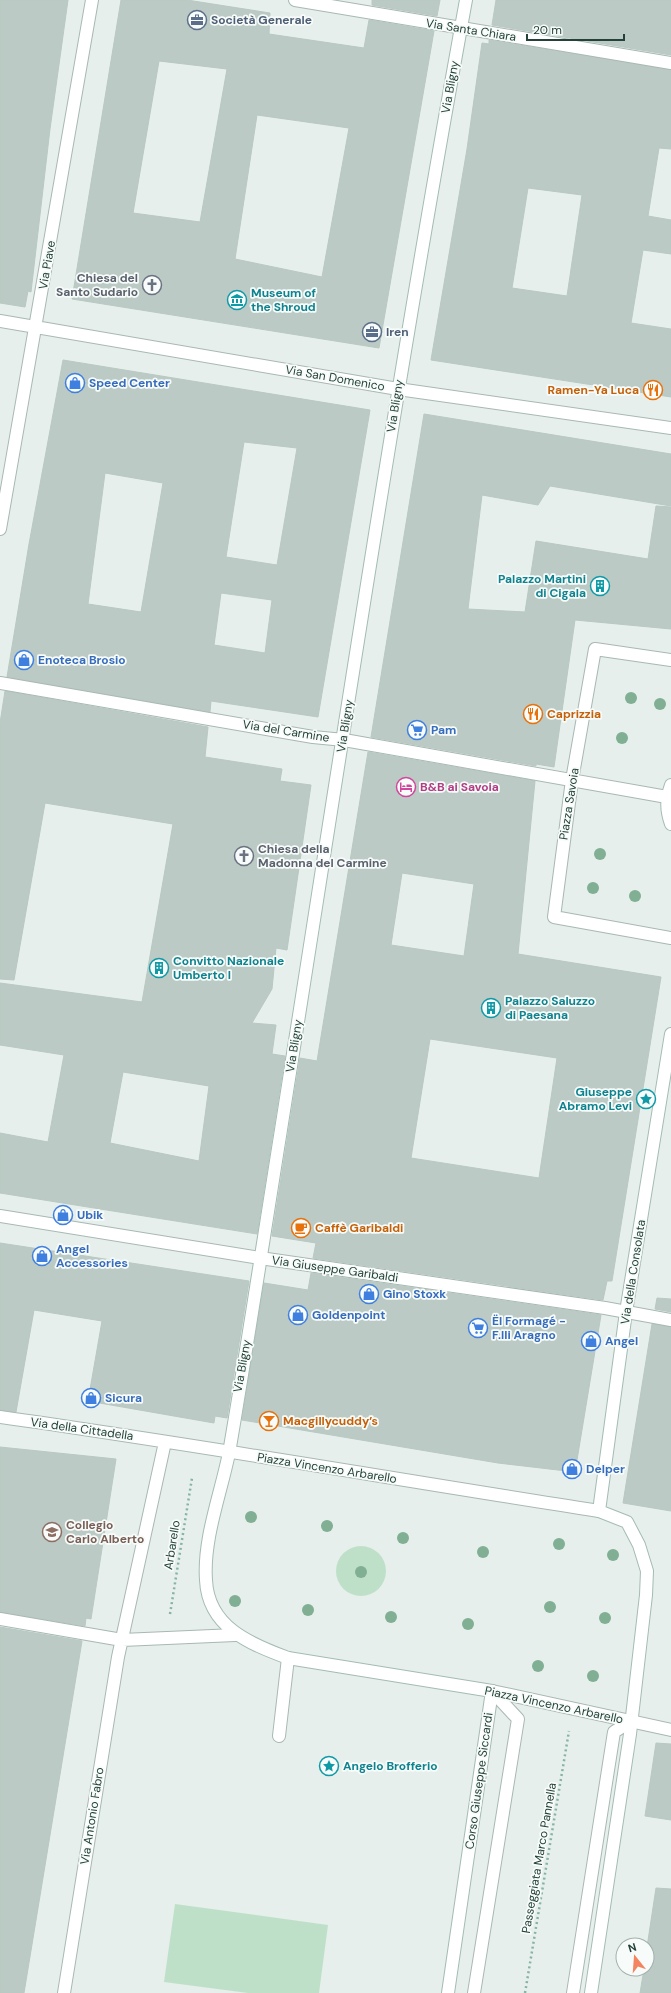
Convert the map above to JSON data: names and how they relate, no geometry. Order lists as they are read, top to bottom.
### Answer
{
  "streets": {
    "street": [
      "Via Santa Chiara",
      "Via Bligny",
      "Via Piave",
      "Via San Domenico",
      "Via del Carmine",
      "Piazza Savoia",
      "Via Giuseppe Garibaldi",
      "Via della Consolata",
      "Via della Cittadella",
      "Piazza Vincenzo Arbarello",
      "Corso Giuseppe Siccardi",
      "Via Antonio Fabro"
    ],
    "path": ["Arbarello", "Passeggiata Marco Pannella"]
  },
  "crossings": [
    ["Via Santa Chiara", "Via Bligny"],
    ["Via Bligny", "Via San Domenico"],
    ["Via Bligny", "Via del Carmine"],
    ["Via Bligny", "Via Giuseppe Garibaldi"],
    ["Via Bligny", "Piazza Vincenzo Arbarello"],
    ["Via Piave", "Via San Domenico"],
    ["Via del Carmine", "Piazza Savoia"],
    ["Via Giuseppe Garibaldi", "Via della Consolata"],
    ["Via della Consolata", "Piazza Vincenzo Arbarello"],
    ["Via della Cittadella", "Piazza Vincenzo Arbarello"],
    ["Piazza Vincenzo Arbarello", "Corso Giuseppe Siccardi"],
    ["Piazza Vincenzo Arbarello", "Via Antonio Fabro"]
  ],
  "places": {
    "office": ["Società Generale", "Iren"],
    "church": ["Chiesa del Santo Sudario", "Chiesa della Madonna del Carmine"],
    "museum": ["Museum of the Shroud"],
    "shop": [
      "Speed Center",
      "Enoteca Brosio",
      "Ubik",
      "Angel Accessories",
      "Gino Stoxk",
      "Goldenpoint",
      "Angel",
      "Sicura",
      "Delper"
    ],
    "restaurant": ["Ramen-Ya Luca", "Caprizzia"],
    "building": ["Palazzo Martini di Cigala", "Convitto Nazionale Umberto I", "Palazzo Saluzzo di Paesana"],
    "supermarket": ["Pam", "Ël Formagé - F.lli Aragno"],
    "hotel": ["B&B ai Savoia"],
    "place": ["Giuseppe Abramo Levi", "Angelo Brofferio"],
    "cafe": ["Caffè Garibaldi"],
    "bar": ["Macgillycuddy’s"],
    "school or university": ["Collegio Carlo Alberto"]
  },
  "scale_bar": "20 m",
  "north": "top"
}
